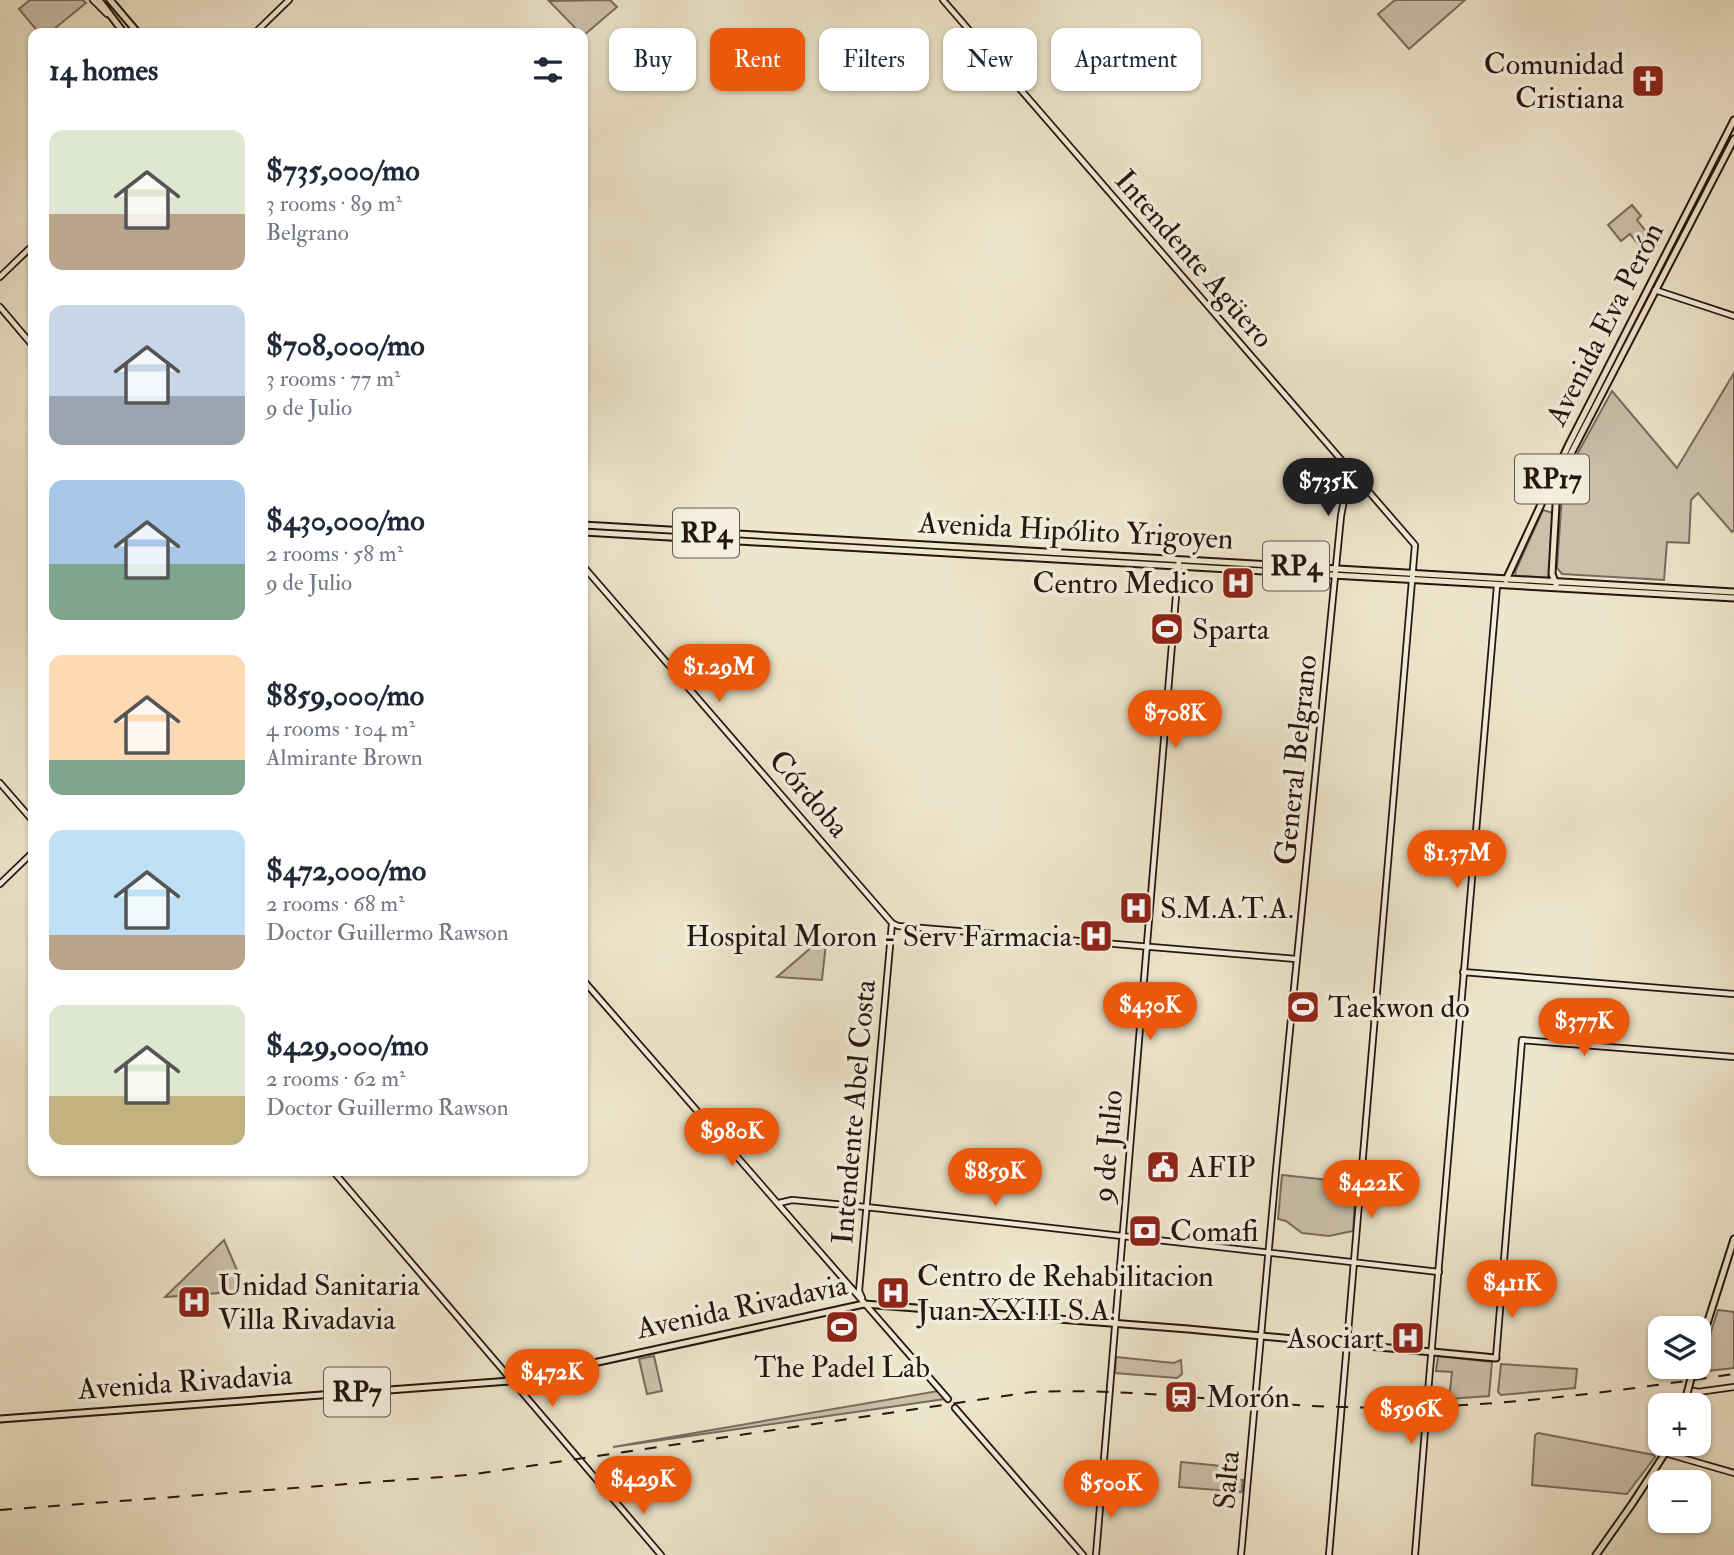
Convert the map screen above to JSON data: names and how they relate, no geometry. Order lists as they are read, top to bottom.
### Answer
{
  "streets": {
    "main road": [
      "Avenida Eva Perón",
      "RP17",
      "Avenida Hipólito Yrigoyen",
      "RP4",
      "Avenida Rivadavia",
      "RP7"
    ],
    "street": [
      "Intendente Agüero",
      "General Belgrano",
      "Córdoba",
      "Intendente Abel Costa",
      "9 de Julio",
      "Salta"
    ]
  },
  "crossings": [
    ["Intendente Agüero", "Avenida Hipólito Yrigoyen"],
    ["Intendente Agüero", "General Belgrano"],
    ["Avenida Eva Perón", "Avenida Hipólito Yrigoyen"],
    ["Avenida Hipólito Yrigoyen", "General Belgrano"],
    ["Avenida Hipólito Yrigoyen", "9 de Julio"],
    ["General Belgrano", "Avenida Rivadavia"],
    ["General Belgrano", "Salta"],
    ["Córdoba", "Intendente Abel Costa"],
    ["Intendente Abel Costa", "Avenida Rivadavia"],
    ["9 de Julio", "Avenida Rivadavia"],
    ["Avenida Rivadavia", "RP7"]
  ],
  "places": {
    "church": ["Comunidad Cristiana"],
    "hospital": [
      "Centro Medico",
      "S.M.A.T.A.",
      "Hospital Moron - Serv Farmacia",
      "Centro de Rehabilitacion Juan XXIII S.A.",
      "Unidad Sanitaria Villa Rivadavia",
      "Asociart"
    ],
    "sports": ["Sparta", "Taekwon do", "The Padel Lab"],
    "public building": ["AFIP"],
    "bank": ["Comafi"],
    "station": ["Morón"]
  },
  "page": {
    "chip": [
      "Buy",
      "Rent",
      "Filters",
      "New",
      "Apartment"
    ],
    "heading": "14 homes",
    "list": [
      {
        "name": "$735,000/mo",
        "note": "3 rooms · 89 m² · Belgrano"
      },
      {
        "name": "$708,000/mo",
        "note": "3 rooms · 77 m² · 9 de Julio"
      },
      {
        "name": "$430,000/mo",
        "note": "2 rooms · 58 m² · 9 de Julio"
      },
      {
        "name": "$859,000/mo",
        "note": "4 rooms · 104 m² · Almirante Brown"
      },
      {
        "name": "$472,000/mo",
        "note": "2 rooms · 68 m² · Doctor Guillermo Rawson"
      },
      {
        "name": "$429,000/mo",
        "note": "2 rooms · 62 m² · Doctor Guillermo Rawson"
      }
    ],
    "price": [
      "$735K",
      "$1.29M",
      "$708K",
      "$1.37M",
      "$430K",
      "$377K",
      "$980K",
      "$859K",
      "$422K",
      "$411K",
      "$472K",
      "$596K",
      "$429K",
      "$500K"
    ],
    "map_buttons": ["+", "−"]
  }
}
